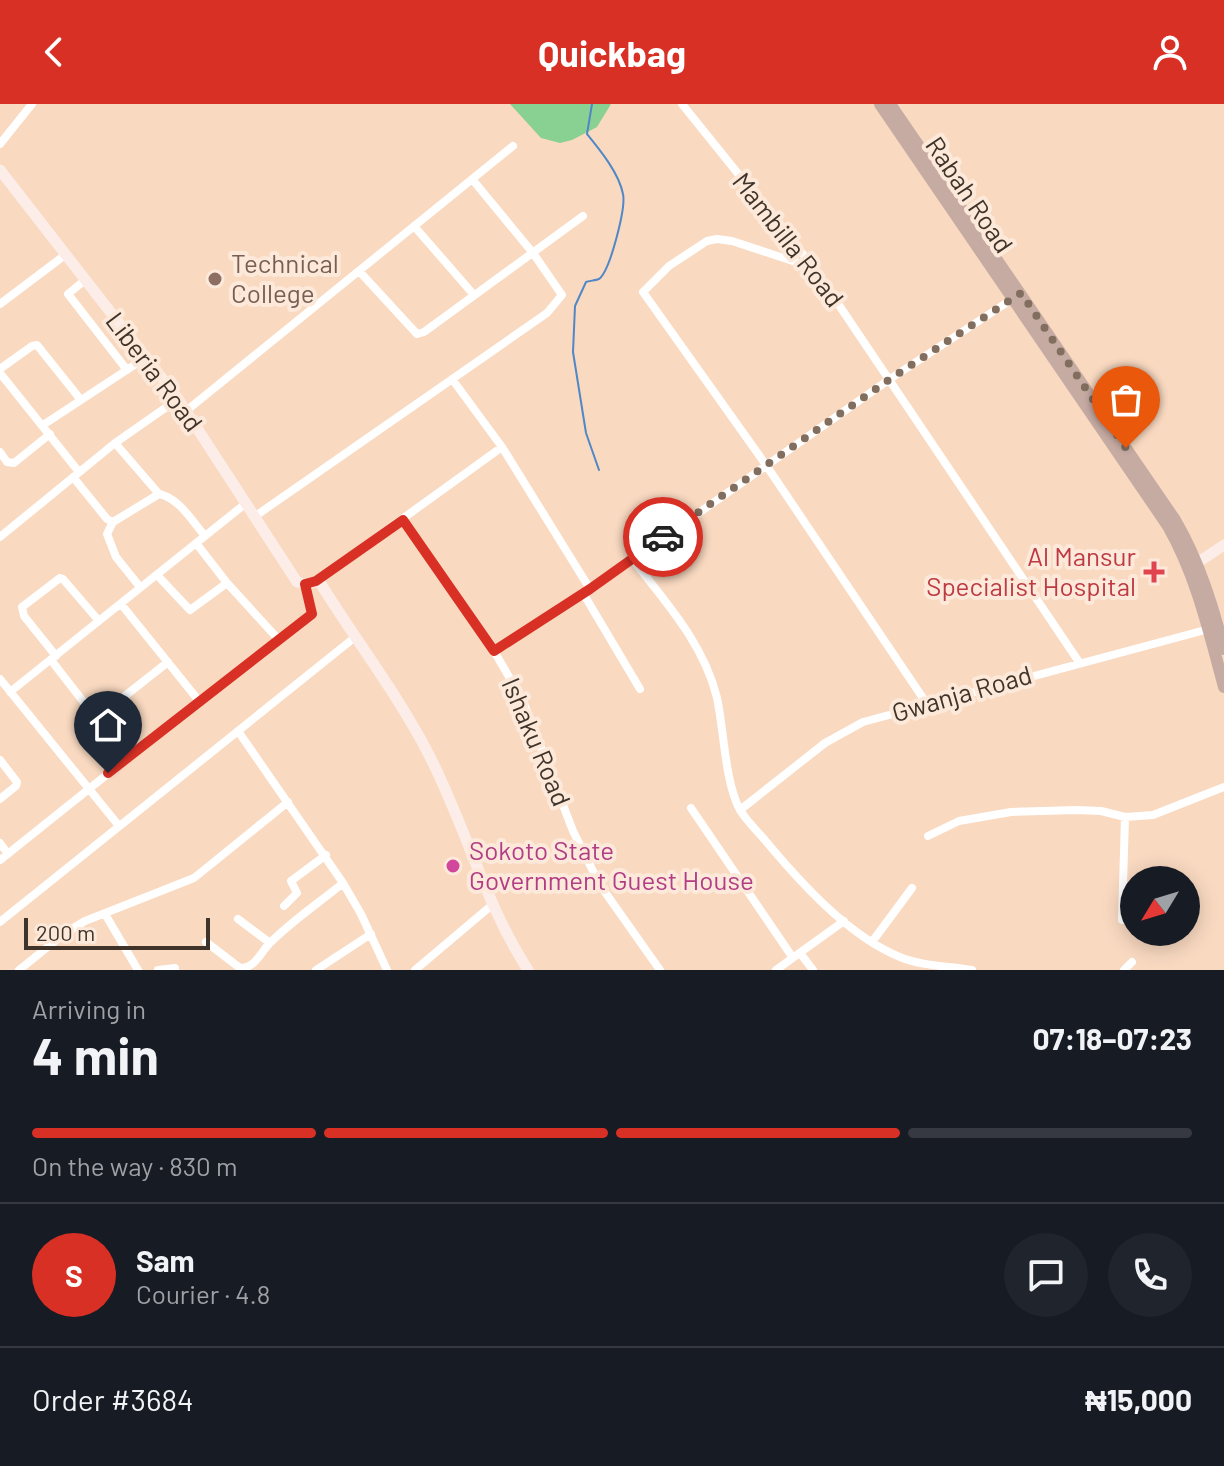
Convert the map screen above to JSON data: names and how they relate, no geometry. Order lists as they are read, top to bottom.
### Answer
{
  "streets": {
    "main road": ["Rabah Road"],
    "street": [
      "Mambilla Road",
      "Liberia Road",
      "Gwanja Road",
      "Ishaku Road"
    ]
  },
  "crossings": [
    ["Rabah Road", "Gwanja Road"],
    ["Mambilla Road", "Gwanja Road"]
  ],
  "places": {
    "other": ["Technical College", "Sokoto State Government Guest House"],
    "health": ["Al Mansur Specialist Hospital"]
  },
  "scale_bar": "200 m",
  "north": "bottom left",
  "page": {
    "header": "Quickbag",
    "scale": "200 m",
    "heading": ["4 min", "Arriving in", "07:18–07:23"],
    "panel": [
      "Sam",
      "Courier · 4.8",
      "Order #3684",
      "₦15,000"
    ],
    "bar": "On the way · 830 m",
    "round": "S"
  }
}
